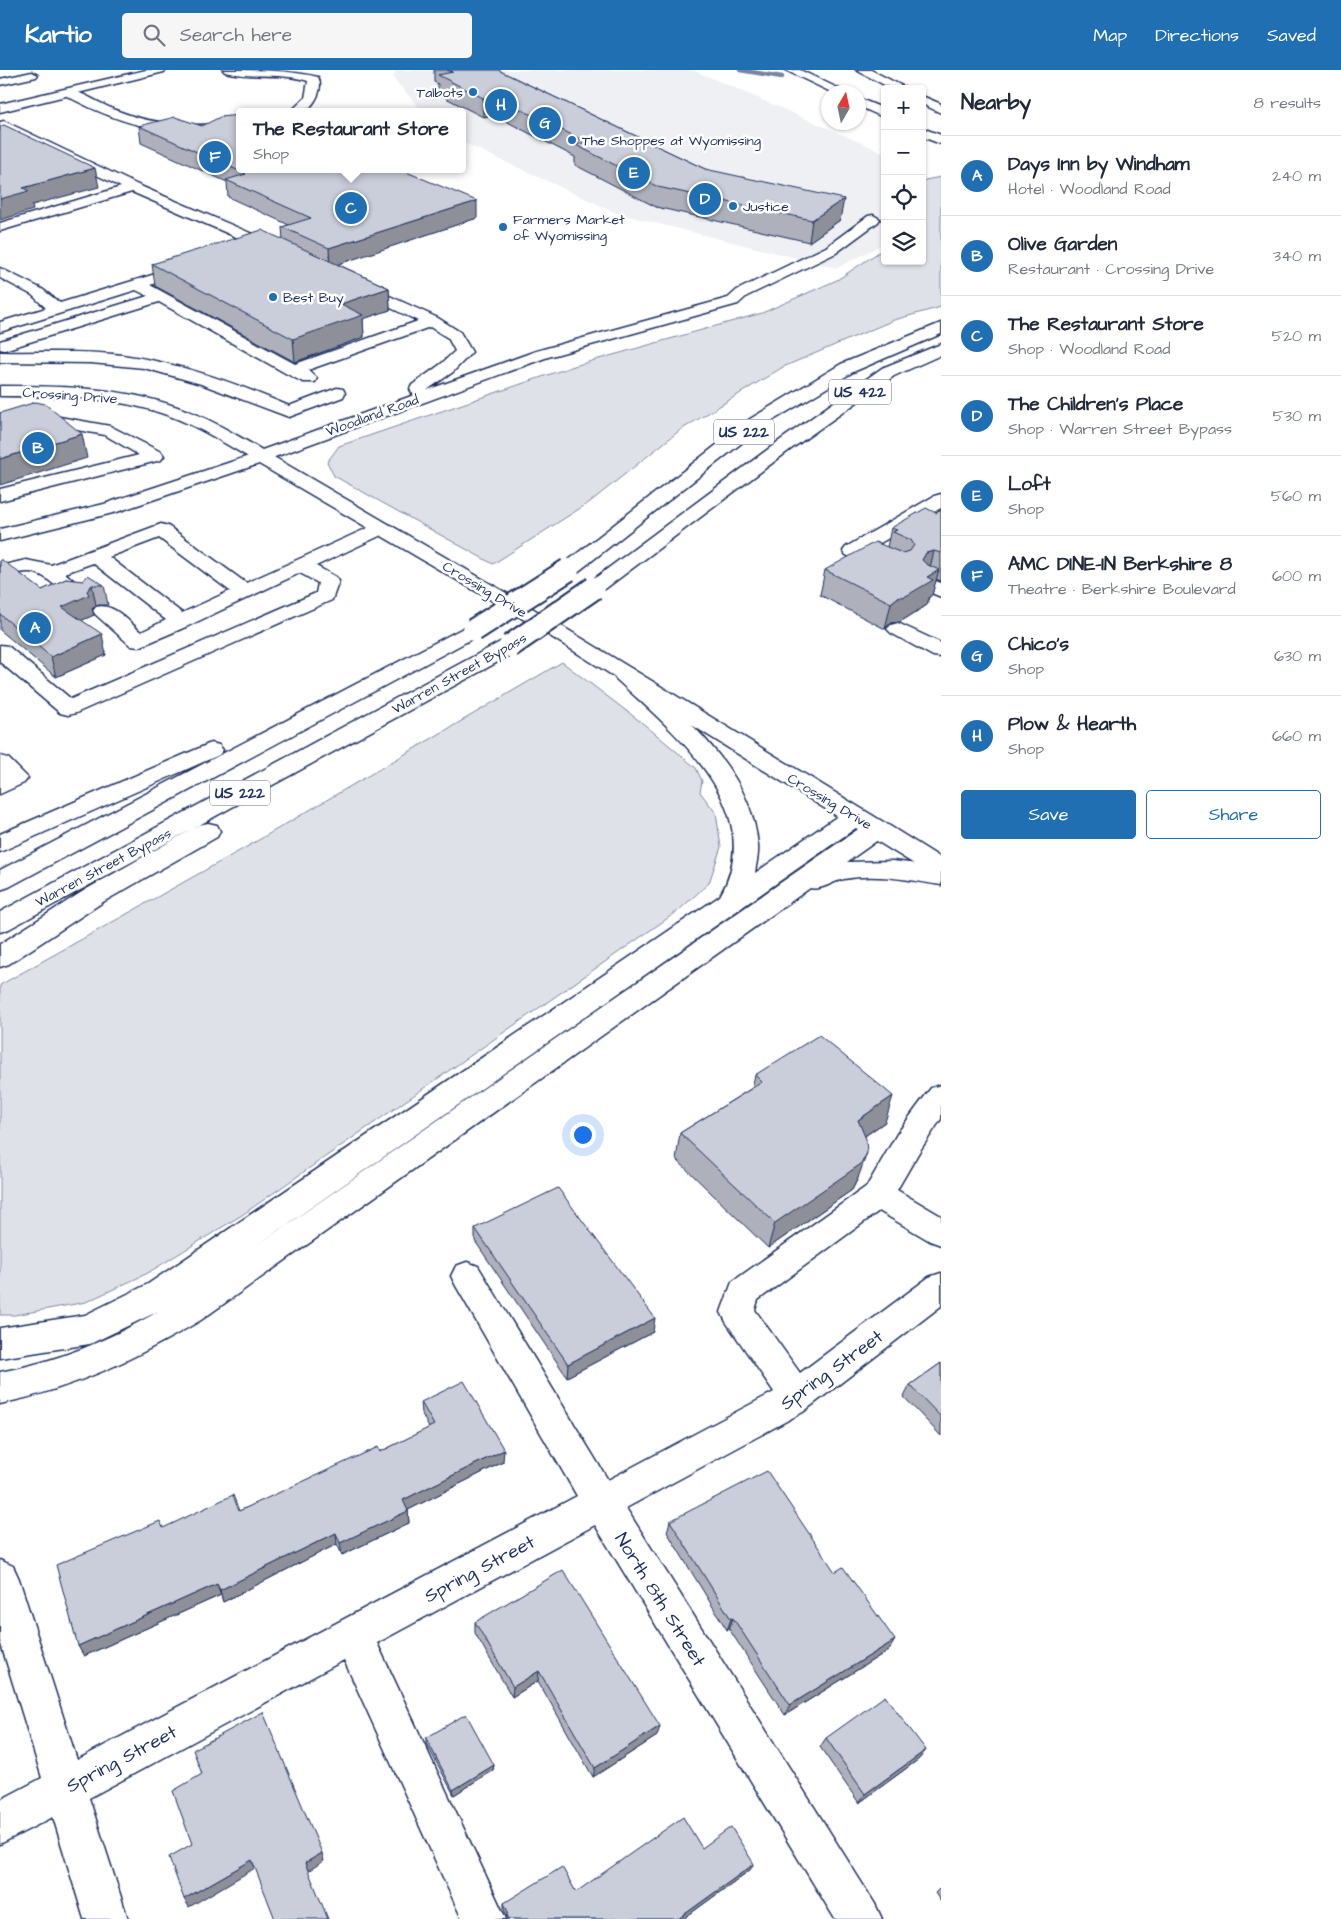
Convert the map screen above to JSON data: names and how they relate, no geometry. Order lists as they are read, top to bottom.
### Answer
{
  "streets": {
    "main road": [
      "US 422",
      "Crossing Drive",
      "Woodland Road",
      "US 222",
      "Warren Street Bypass",
      "Spring Street",
      "North 8th Street"
    ]
  },
  "crossings": [
    ["Crossing Drive", "Woodland Road"],
    ["US 222", "Warren Street Bypass"],
    ["Spring Street", "North 8th Street"]
  ],
  "places": [
    "Talbots",
    "The Shoppes at Wyomissing",
    "Justice",
    "Farmers Market of Wyomissing",
    "Best Buy"
  ],
  "north": "top",
  "page": {
    "header": "Kartio",
    "search": "Search here",
    "nav": ["Map", "Directions", "Saved"],
    "heading": ["Nearby", "8 results"],
    "map_buttons": ["+", "−"],
    "pins": [
      "H",
      "G",
      "F",
      "E",
      "D",
      "C",
      "B",
      "A"
    ],
    "popup": ["The Restaurant Store", "Shop"],
    "list": [
      {
        "mark": "A",
        "name": "Days Inn by Windham",
        "note": "Hotel · Woodland Road",
        "value": "240 m"
      },
      {
        "mark": "B",
        "name": "Olive Garden",
        "note": "Restaurant · Crossing Drive",
        "value": "340 m"
      },
      {
        "mark": "C",
        "name": "The Restaurant Store",
        "note": "Shop · Woodland Road",
        "value": "520 m"
      },
      {
        "mark": "D",
        "name": "The Children's Place",
        "note": "Shop · Warren Street Bypass",
        "value": "530 m"
      },
      {
        "mark": "E",
        "name": "Loft",
        "note": "Shop",
        "value": "560 m"
      },
      {
        "mark": "F",
        "name": "AMC DINE-IN Berkshire 8",
        "note": "Theatre · Berkshire Boulevard",
        "value": "600 m"
      },
      {
        "mark": "G",
        "name": "Chico's",
        "note": "Shop",
        "value": "630 m"
      },
      {
        "mark": "H",
        "name": "Plow & Hearth",
        "note": "Shop",
        "value": "660 m"
      }
    ],
    "buttons": ["Save", "Share"]
  }
}
